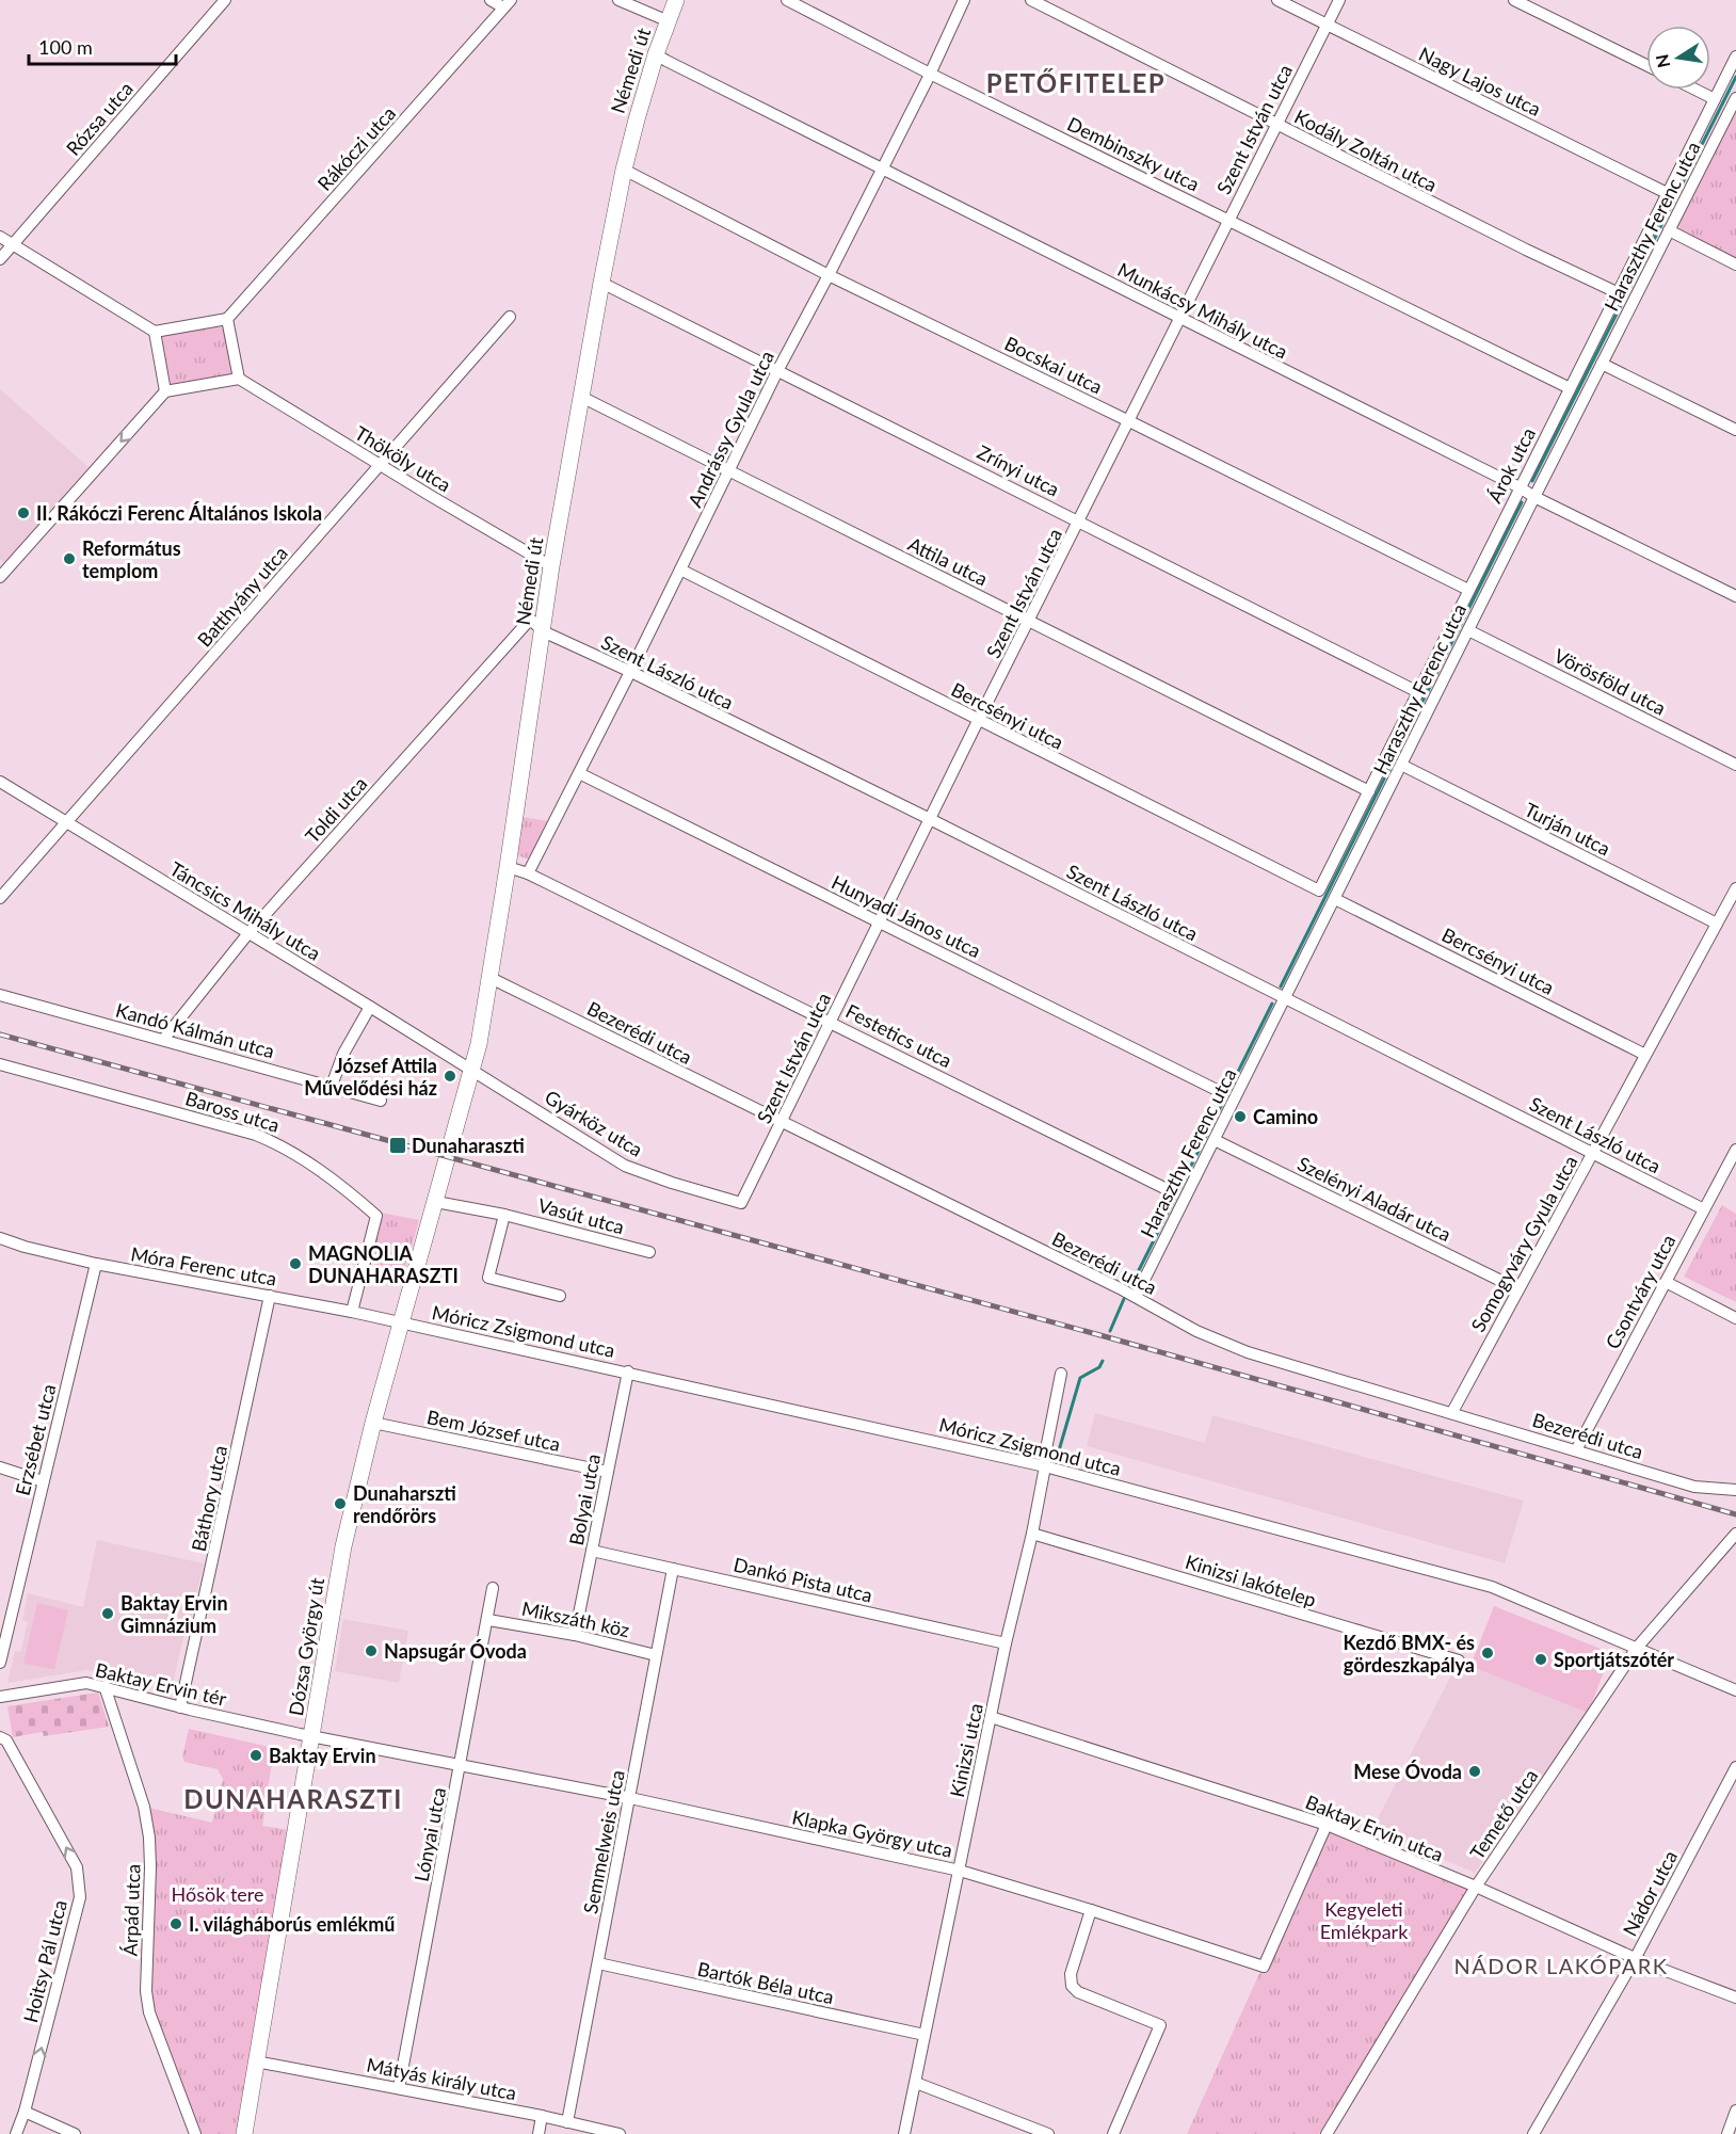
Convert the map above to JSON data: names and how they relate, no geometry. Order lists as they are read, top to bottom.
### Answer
{
  "streets": {
    "main road": ["Némedi út", "Dózsa György út"],
    "street": [
      "Nagy Lajos utca",
      "Rózsa utca",
      "Szent István utca",
      "Rákóczi utca",
      "Kodály Zoltán utca",
      "Dembinszky utca",
      "Haraszthy Ferenc utca",
      "Munkácsy Mihály utca",
      "Bocskai utca",
      "Andrássy Gyula utca",
      "Thököly utca",
      "Árok utca",
      "Zrínyi utca",
      "Attila utca",
      "Batthyány utca",
      "Szent László utca",
      "Vörösföld utca",
      "Bercsényi utca",
      "Toldi utca",
      "Turján utca",
      "Táncsics Mihály utca",
      "Hunyadi János utca",
      "Kandó Kálmán utca",
      "Bezerédi utca",
      "Festetics utca",
      "Baross utca",
      "Gyárköz utca",
      "Szelényi Aladár utca",
      "Vasút utca",
      "Somogyváry Gyula utca",
      "Móra Ferenc utca",
      "Csontváry utca",
      "Móricz Zsigmond utca",
      "Bem József utca",
      "Erzsébet utca",
      "Báthory utca",
      "Bolyai utca",
      "Dankó Pista utca",
      "Kinizsi lakótelep",
      "Mikszáth köz",
      "Baktay Ervin tér",
      "Kinizsi utca",
      "Temető utca",
      "Baktay Ervin utca",
      "Klapka György utca",
      "Lónyai utca",
      "Semmelweis utca",
      "Nádor utca",
      "Árpád utca",
      "Hoitsy Pál utca",
      "Bartók Béla utca",
      "Mátyás király utca"
    ]
  },
  "crossings": [
    ["Némedi út", "Munkácsy Mihály utca"],
    ["Némedi út", "Bocskai utca"],
    ["Némedi út", "Thököly utca"],
    ["Némedi út", "Zrínyi utca"],
    ["Némedi út", "Attila utca"],
    ["Némedi út", "Szent László utca"],
    ["Némedi út", "Toldi utca"],
    ["Némedi út", "Táncsics Mihály utca"],
    ["Némedi út", "Bezerédi utca"],
    ["Némedi út", "Festetics utca"],
    ["Némedi út", "Gyárköz utca"],
    ["Némedi út", "Dózsa György út"],
    ["Nagy Lajos utca", "Szent István utca"],
    ["Nagy Lajos utca", "Árok utca"],
    ["Szent István utca", "Kodály Zoltán utca"],
    ["Szent István utca", "Dembinszky utca"],
    ["Szent István utca", "Munkácsy Mihály utca"],
    ["Szent István utca", "Bocskai utca"],
    ["Szent István utca", "Zrínyi utca"],
    ["Szent István utca", "Attila utca"],
    ["Szent István utca", "Szent László utca"],
    ["Szent István utca", "Bercsényi utca"],
    ["Szent István utca", "Hunyadi János utca"],
    ["Szent István utca", "Bezerédi utca"],
    ["Szent István utca", "Festetics utca"],
    ["Szent István utca", "Gyárköz utca"],
    ["Kodály Zoltán utca", "Árok utca"],
    ["Dembinszky utca", "Andrássy Gyula utca"],
    ["Dembinszky utca", "Árok utca"],
    ["Haraszthy Ferenc utca", "Munkácsy Mihály utca"],
    ["Haraszthy Ferenc utca", "Szent László utca"],
    ["Haraszthy Ferenc utca", "Vörösföld utca"],
    ["Haraszthy Ferenc utca", "Bercsényi utca"],
    ["Haraszthy Ferenc utca", "Turján utca"],
    ["Haraszthy Ferenc utca", "Bezerédi utca"],
    ["Haraszthy Ferenc utca", "Szelényi Aladár utca"],
    ["Munkácsy Mihály utca", "Andrássy Gyula utca"],
    ["Munkácsy Mihály utca", "Árok utca"],
    ["Bocskai utca", "Andrássy Gyula utca"],
    ["Bocskai utca", "Árok utca"],
    ["Andrássy Gyula utca", "Zrínyi utca"],
    ["Andrássy Gyula utca", "Attila utca"],
    ["Andrássy Gyula utca", "Szent László utca"],
    ["Andrássy Gyula utca", "Bercsényi utca"],
    ["Andrássy Gyula utca", "Hunyadi János utca"],
    ["Andrássy Gyula utca", "Festetics utca"],
    ["Thököly utca", "Batthyány utca"],
    ["Árok utca", "Zrínyi utca"],
    ["Árok utca", "Attila utca"],
    ["Árok utca", "Bercsényi utca"],
    ["Batthyány utca", "Táncsics Mihály utca"],
    ["Szent László utca", "Toldi utca"],
    ["Szent László utca", "Somogyváry Gyula utca"],
    ["Szent László utca", "Csontváry utca"],
    ["Bercsényi utca", "Somogyváry Gyula utca"],
    ["Toldi utca", "Táncsics Mihály utca"],
    ["Toldi utca", "Kandó Kálmán utca"],
    ["Turján utca", "Somogyváry Gyula utca"],
    ["Táncsics Mihály utca", "Gyárköz utca"],
    ["Bezerédi utca", "Somogyváry Gyula utca"],
    ["Bezerédi utca", "Csontváry utca"],
    ["Baross utca", "Móra Ferenc utca"],
    ["Szelényi Aladár utca", "Somogyváry Gyula utca"],
    ["Vasút utca", "Dózsa György út"],
    ["Móra Ferenc utca", "Móricz Zsigmond utca"],
    ["Móra Ferenc utca", "Erzsébet utca"],
    ["Móra Ferenc utca", "Báthory utca"],
    ["Móra Ferenc utca", "Dózsa György út"],
    ["Móricz Zsigmond utca", "Bolyai utca"],
    ["Móricz Zsigmond utca", "Dózsa György út"],
    ["Móricz Zsigmond utca", "Kinizsi utca"],
    ["Móricz Zsigmond utca", "Temető utca"],
    ["Bem József utca", "Bolyai utca"],
    ["Bem József utca", "Dózsa György út"],
    ["Báthory utca", "Baktay Ervin tér"],
    ["Bolyai utca", "Dankó Pista utca"],
    ["Bolyai utca", "Mikszáth köz"],
    ["Dankó Pista utca", "Kinizsi utca"],
    ["Dankó Pista utca", "Semmelweis utca"],
    ["Kinizsi lakótelep", "Kinizsi utca"],
    ["Mikszáth köz", "Lónyai utca"],
    ["Mikszáth köz", "Semmelweis utca"],
    ["Dózsa György út", "Baktay Ervin tér"],
    ["Dózsa György út", "Klapka György utca"],
    ["Dózsa György út", "Mátyás király utca"],
    ["Baktay Ervin tér", "Klapka György utca"],
    ["Baktay Ervin tér", "Árpád utca"],
    ["Kinizsi utca", "Baktay Ervin utca"],
    ["Kinizsi utca", "Klapka György utca"],
    ["Kinizsi utca", "Bartók Béla utca"],
    ["Temető utca", "Baktay Ervin utca"],
    ["Baktay Ervin utca", "Klapka György utca"],
    ["Baktay Ervin utca", "Nádor utca"],
    ["Klapka György utca", "Lónyai utca"],
    ["Klapka György utca", "Semmelweis utca"],
    ["Lónyai utca", "Mátyás király utca"],
    ["Semmelweis utca", "Bartók Béla utca"],
    ["Semmelweis utca", "Mátyás király utca"]
  ],
  "one_way": ["Hoitsy Pál utca"],
  "districts": ["PETŐFITELEP", "DUNAHARASZTI", "NÁDOR LAKÓPARK"],
  "parks": ["Hősök tere", "Kegyeleti Emlékpark"],
  "places": {
    "other": [
      "II. Rákóczi Ferenc Általános Iskola",
      "Református templom",
      "József Attila Művelődési ház",
      "Camino",
      "MAGNOLIA DUNAHARASZTI",
      "Dunaharszti rendőrörs",
      "Baktay Ervin Gimnázium",
      "Napsugár Óvoda",
      "Kezdő BMX- és gördeszkapálya",
      "Sportjátszótér",
      "Baktay Ervin",
      "Mese Óvoda",
      "I. világháborús emlékmű"
    ],
    "transit": ["Dunaharaszti"]
  },
  "scale_bar": "100 m",
  "north": "left"
}
